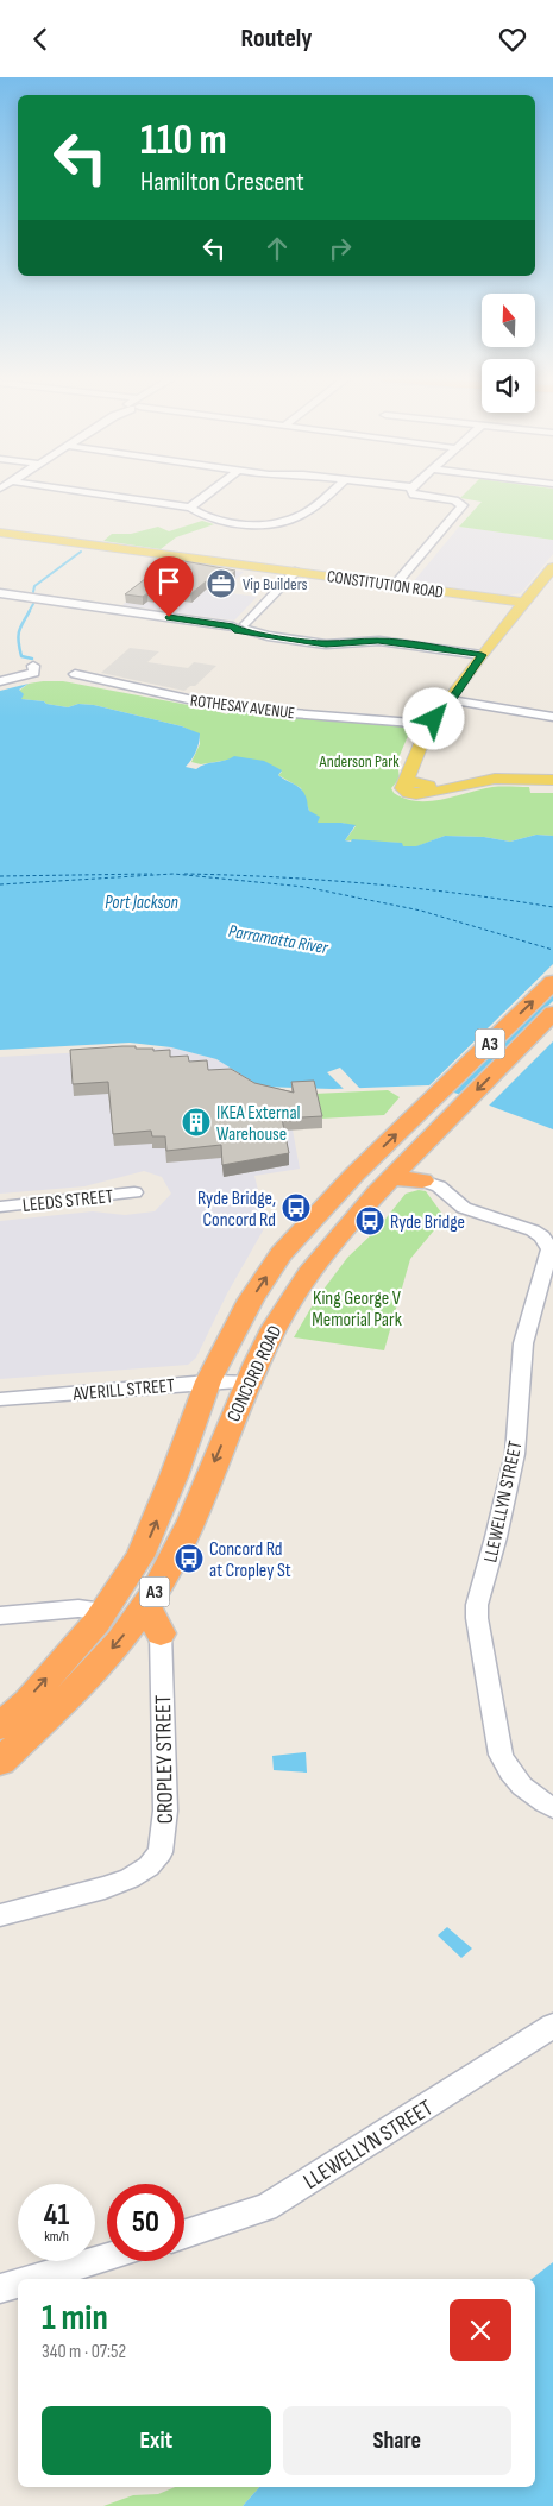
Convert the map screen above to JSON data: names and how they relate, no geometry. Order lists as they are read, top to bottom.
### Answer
{
  "streets": {
    "highway": ["A3", "CONCORD ROAD"],
    "main road": ["CONSTITUTION ROAD"],
    "street": [
      "ROTHESAY AVENUE",
      "LEEDS STREET",
      "AVERILL STREET",
      "LLEWELLYN STREET",
      "CROPLEY STREET"
    ]
  },
  "crossings": [
    ["CONCORD ROAD", "AVERILL STREET"]
  ],
  "water": ["Port Jackson", "Parramatta River"],
  "parks": ["Anderson Park", "King George V Memorial Park"],
  "places": {
    "office": ["Vip Builders"],
    "building": ["IKEA External Warehouse"],
    "bus stop": ["Ryde Bridge, Concord Rd", "Ryde Bridge", "Concord Rd at Cropley St"]
  },
  "north": "top",
  "page": {
    "header": "Routely",
    "turn": ["110 m", "Hamilton Crescent"],
    "speed": "41 km/h",
    "limit": "50",
    "heading": ["1 min", "340 m · 07:52"],
    "buttons": ["Exit", "Share"]
  }
}
